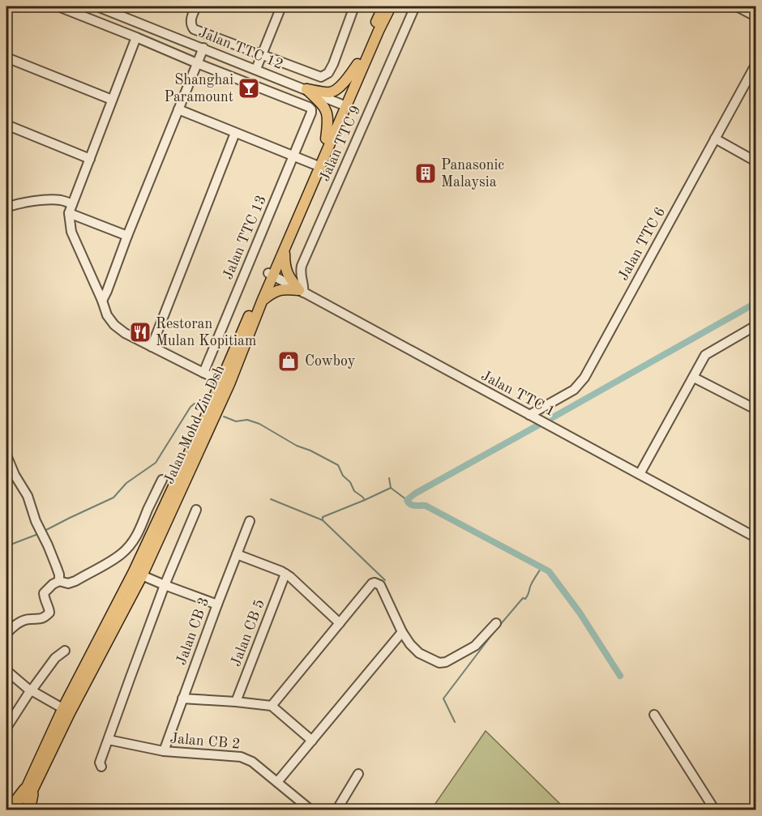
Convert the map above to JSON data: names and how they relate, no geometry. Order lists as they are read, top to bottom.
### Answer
{
  "streets": {
    "main road": ["Jalan Mohd Zin Dsh"],
    "street": [
      "Jalan TTC 12",
      "Jalan TTC 9",
      "Jalan TTC 13",
      "Jalan TTC 6",
      "Jalan TTC 1",
      "Jalan CB 3",
      "Jalan CB 5",
      "Jalan CB 2"
    ]
  },
  "crossings": [
    ["Jalan TTC 12", "Jalan Mohd Zin Dsh"],
    ["Jalan TTC 9", "Jalan TTC 1"],
    ["Jalan TTC 6", "Jalan TTC 1"],
    ["Jalan TTC 1", "Jalan Mohd Zin Dsh"],
    ["Jalan CB 3", "Jalan CB 2"]
  ],
  "places": {
    "bar": ["Shanghai Paramount"],
    "building": ["Panasonic Malaysia"],
    "restaurant": ["Restoran Mulan Kopitiam"],
    "shop": ["Cowboy"]
  }
}
